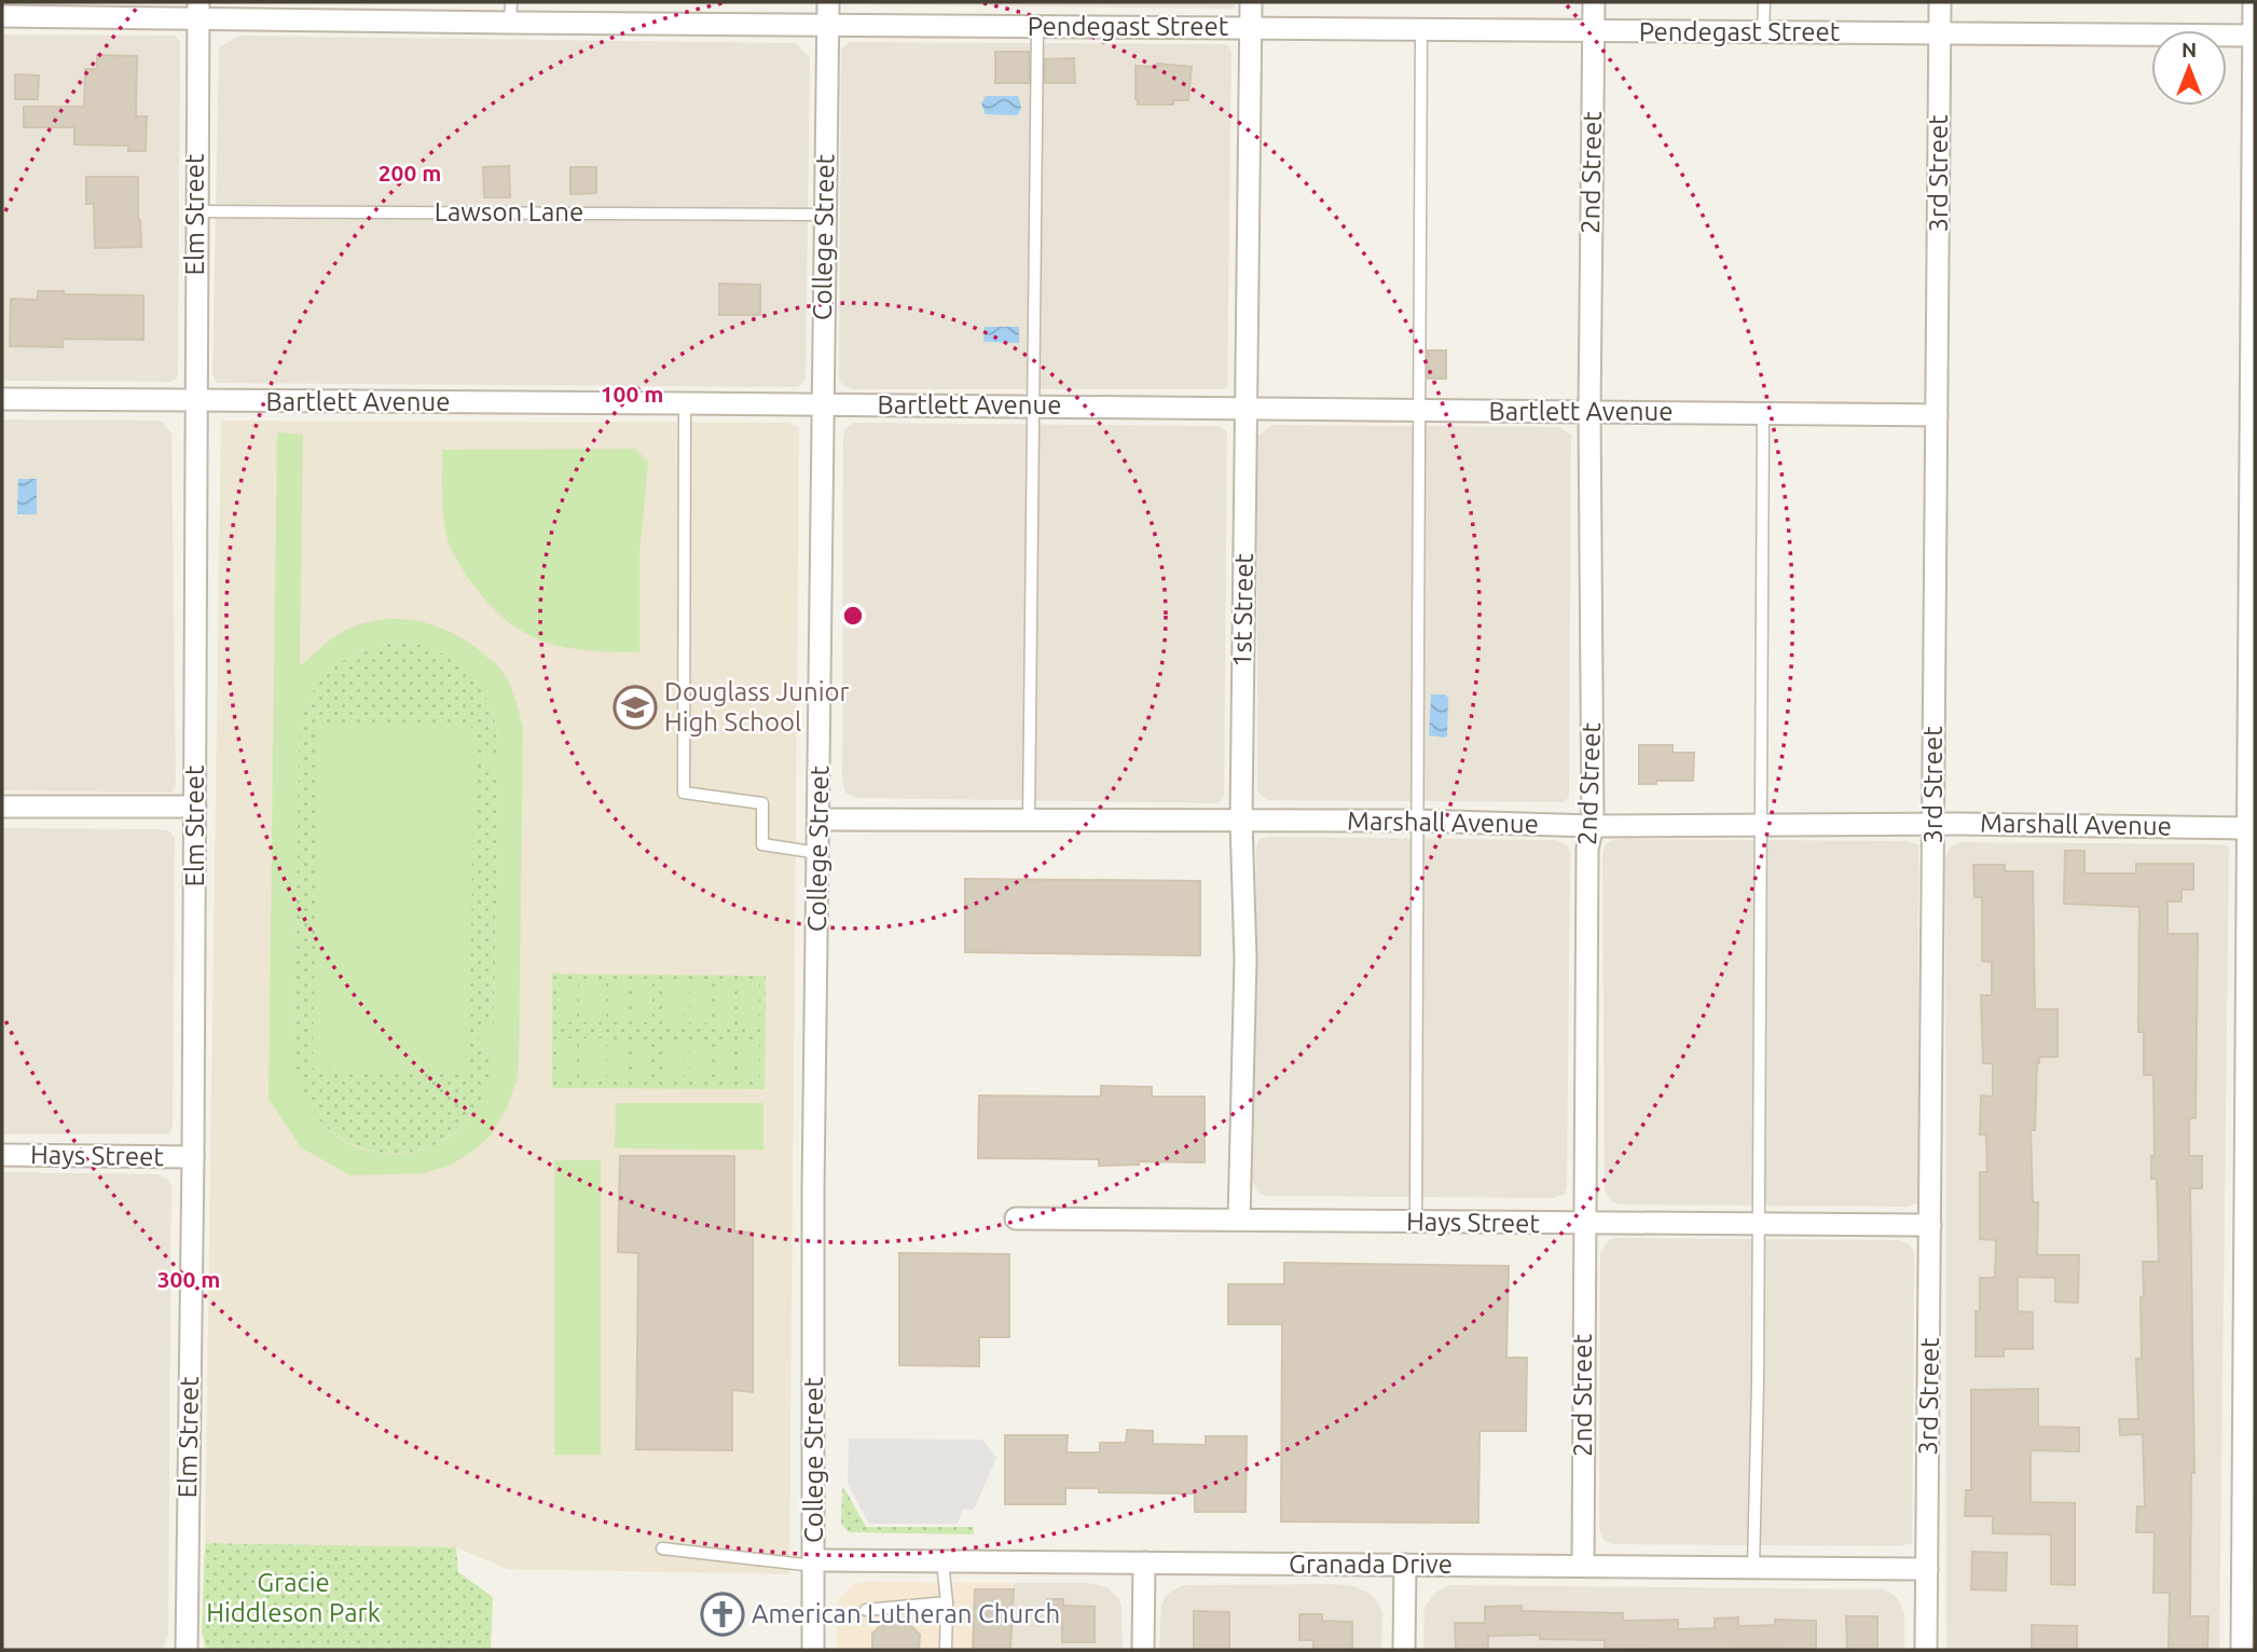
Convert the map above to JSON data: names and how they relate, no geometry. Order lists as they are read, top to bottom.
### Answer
{
  "streets": {
    "street": [
      "Pendegast Street",
      "2nd Street",
      "3rd Street",
      "Elm Street",
      "College Street",
      "Bartlett Avenue",
      "1st Street",
      "Marshall Avenue",
      "Hays Street",
      "Granada Drive"
    ],
    "lane": ["Lawson Lane"]
  },
  "crossings": [
    ["Pendegast Street", "2nd Street"],
    ["Pendegast Street", "3rd Street"],
    ["Pendegast Street", "Elm Street"],
    ["Pendegast Street", "College Street"],
    ["Pendegast Street", "1st Street"],
    ["2nd Street", "Bartlett Avenue"],
    ["2nd Street", "Marshall Avenue"],
    ["2nd Street", "Hays Street"],
    ["2nd Street", "Granada Drive"],
    ["3rd Street", "Bartlett Avenue"],
    ["3rd Street", "Marshall Avenue"],
    ["3rd Street", "Hays Street"],
    ["3rd Street", "Granada Drive"],
    ["Lawson Lane", "Elm Street"],
    ["Lawson Lane", "College Street"],
    ["Elm Street", "Bartlett Avenue"],
    ["Elm Street", "Hays Street"],
    ["College Street", "Bartlett Avenue"],
    ["College Street", "Marshall Avenue"],
    ["College Street", "Granada Drive"],
    ["Bartlett Avenue", "1st Street"],
    ["1st Street", "Marshall Avenue"],
    ["1st Street", "Hays Street"]
  ],
  "parks": ["Gracie Hiddleson Park"],
  "places": {
    "school or university": ["Douglass Junior High School"],
    "church": ["American Lutheran Church"]
  },
  "north": "top",
  "rings": ["200 m", "100 m", "300 m"]
}
